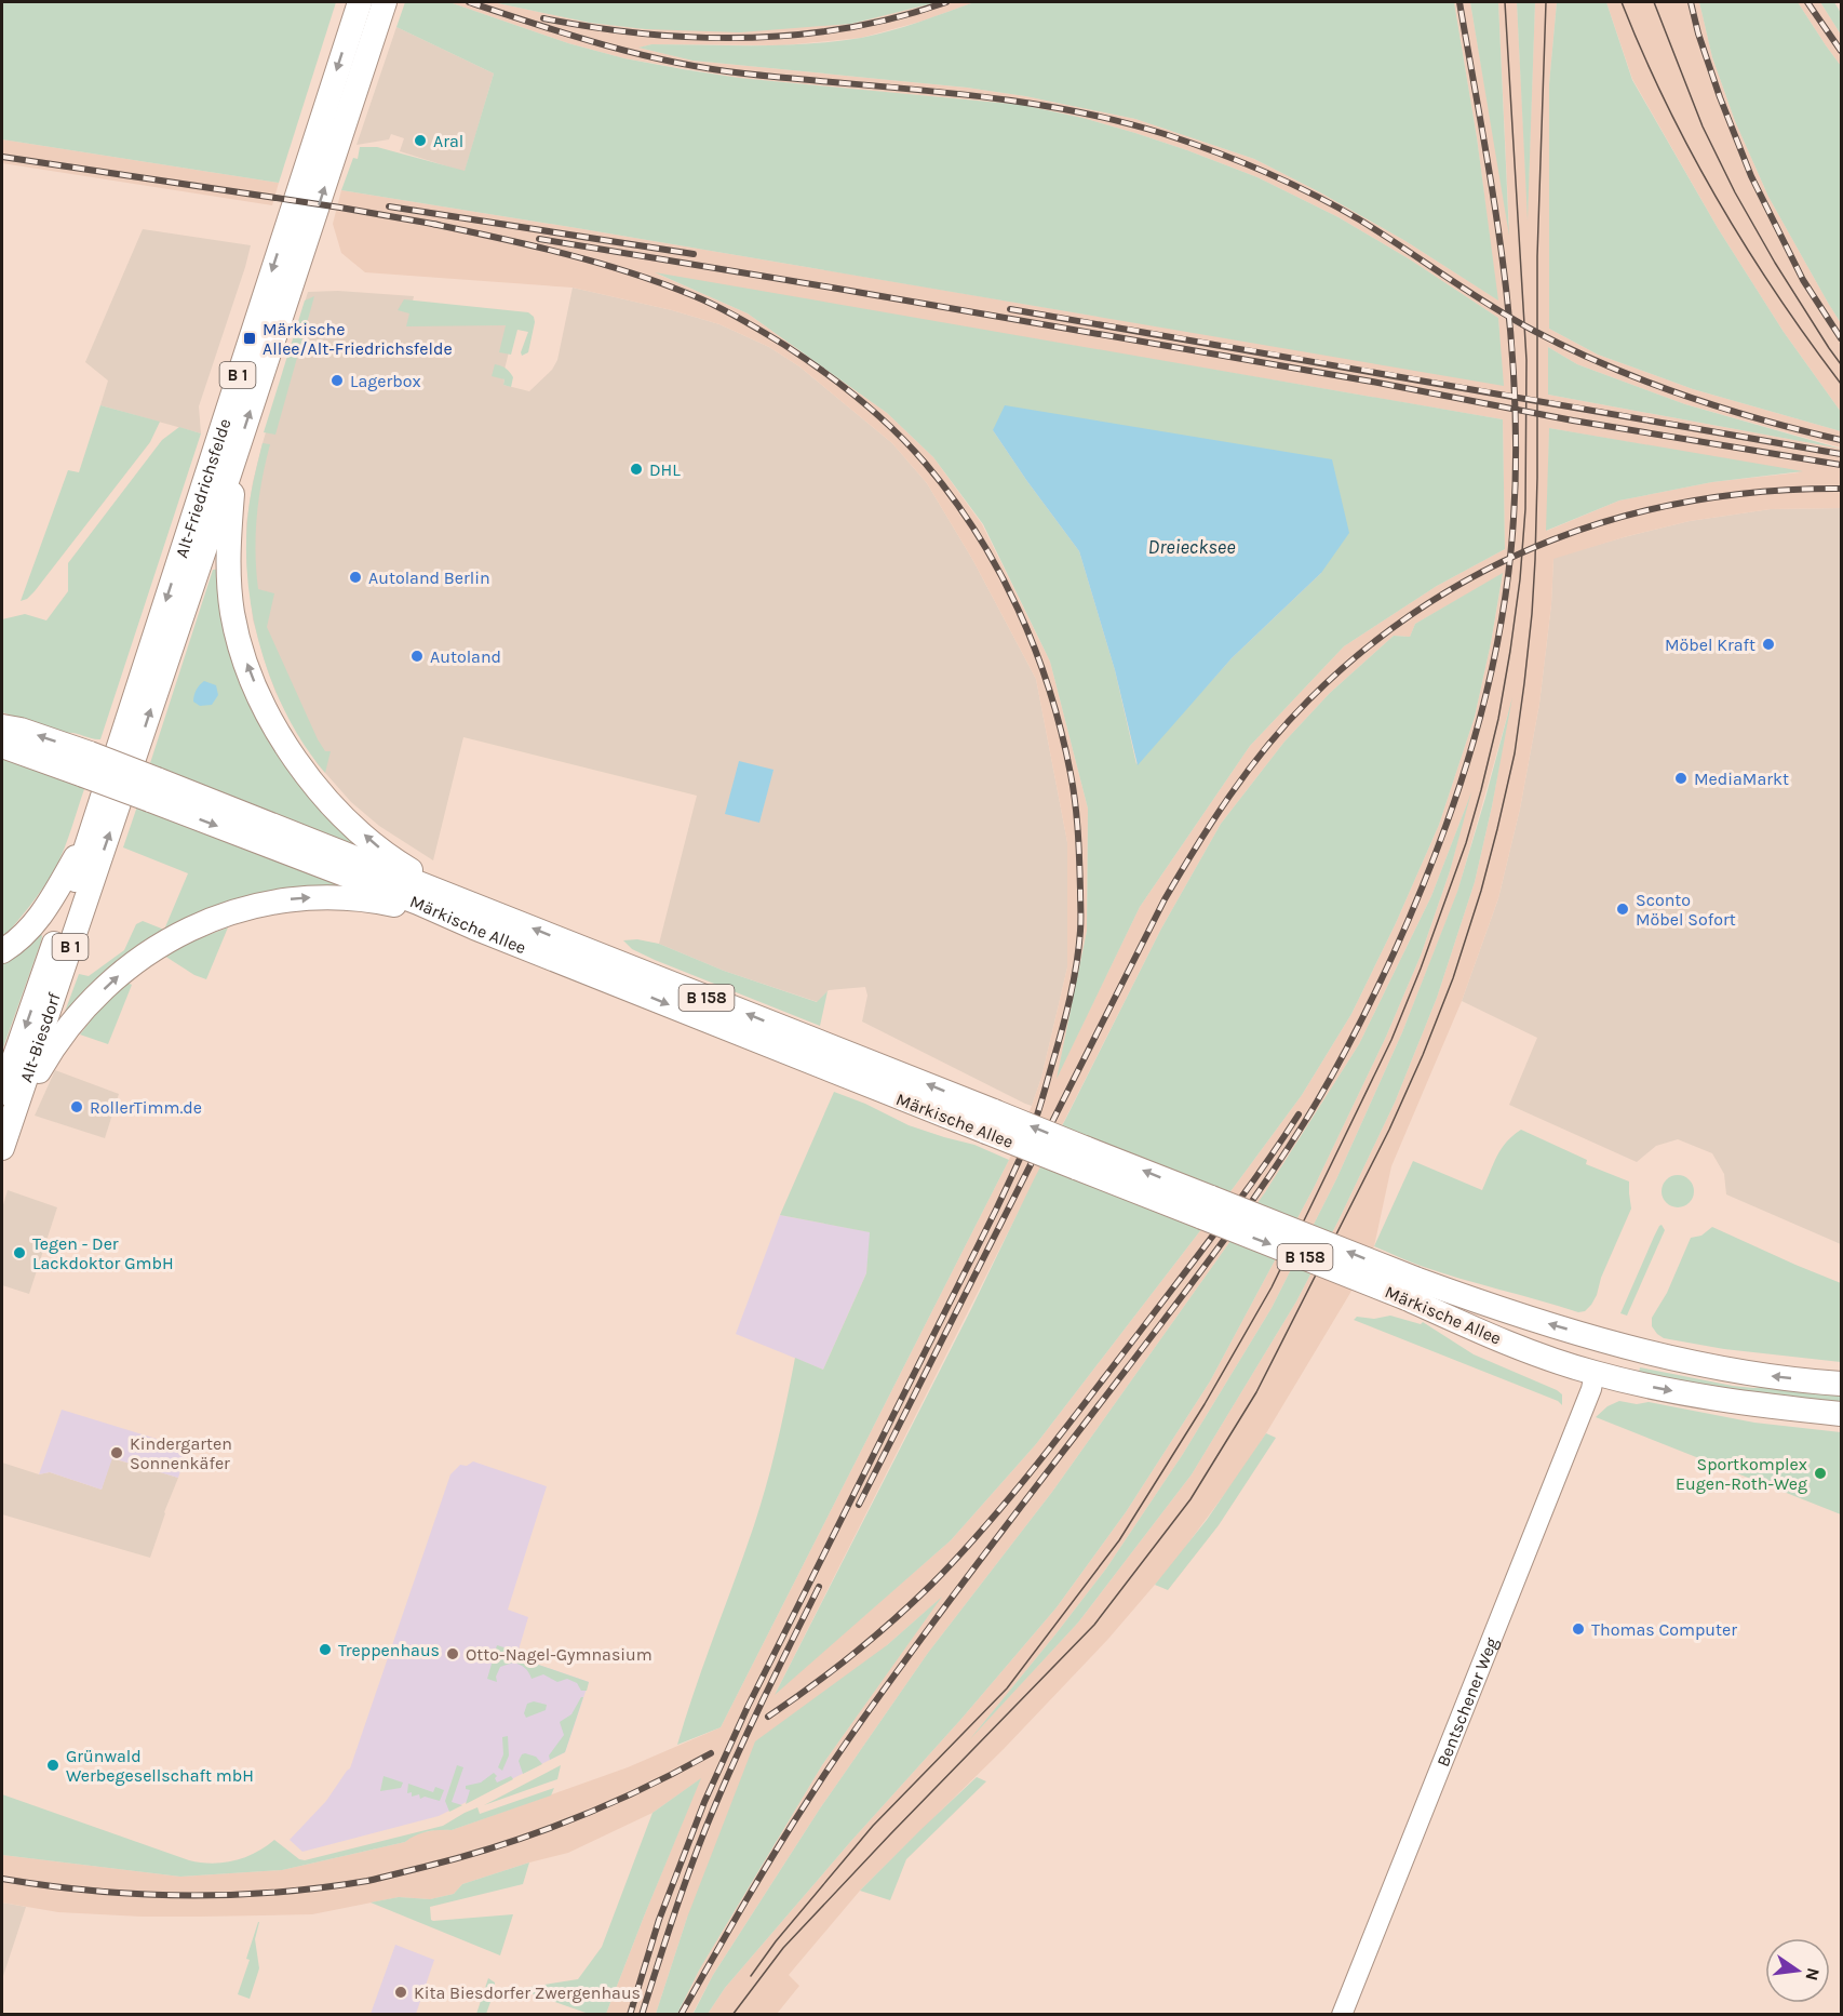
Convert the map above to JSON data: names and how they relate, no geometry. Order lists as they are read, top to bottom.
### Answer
{
  "streets": {
    "main road": [
      "B 1",
      "Alt-Friedrichsfelde",
      "Märkische Allee",
      "B 158",
      "Alt-Biesdorf"
    ],
    "street": ["Bentschener Weg"]
  },
  "crossings": [
    ["Alt-Friedrichsfelde", "Alt-Biesdorf"],
    ["Märkische Allee", "Bentschener Weg"]
  ],
  "water": ["Dreiecksee"],
  "places": {
    "other": [
      "Aral",
      "Lagerbox",
      "DHL",
      "Autoland Berlin",
      "Möbel Kraft",
      "Autoland",
      "MediaMarkt",
      "Sconto Möbel Sofort",
      "RollerTimm.de",
      "Tegen - Der Lackdoktor GmbH",
      "Kindergarten Sonnenkäfer",
      "Sportkomplex Eugen-Roth-Weg",
      "Thomas Computer",
      "Treppenhaus",
      "Otto-Nagel-Gymnasium",
      "Grünwald Werbegesellschaft mbH",
      "Kita Biesdorfer Zwergenhaus"
    ],
    "transit": ["Märkische Allee/Alt-Friedrichsfelde"]
  },
  "north": "right"
}
